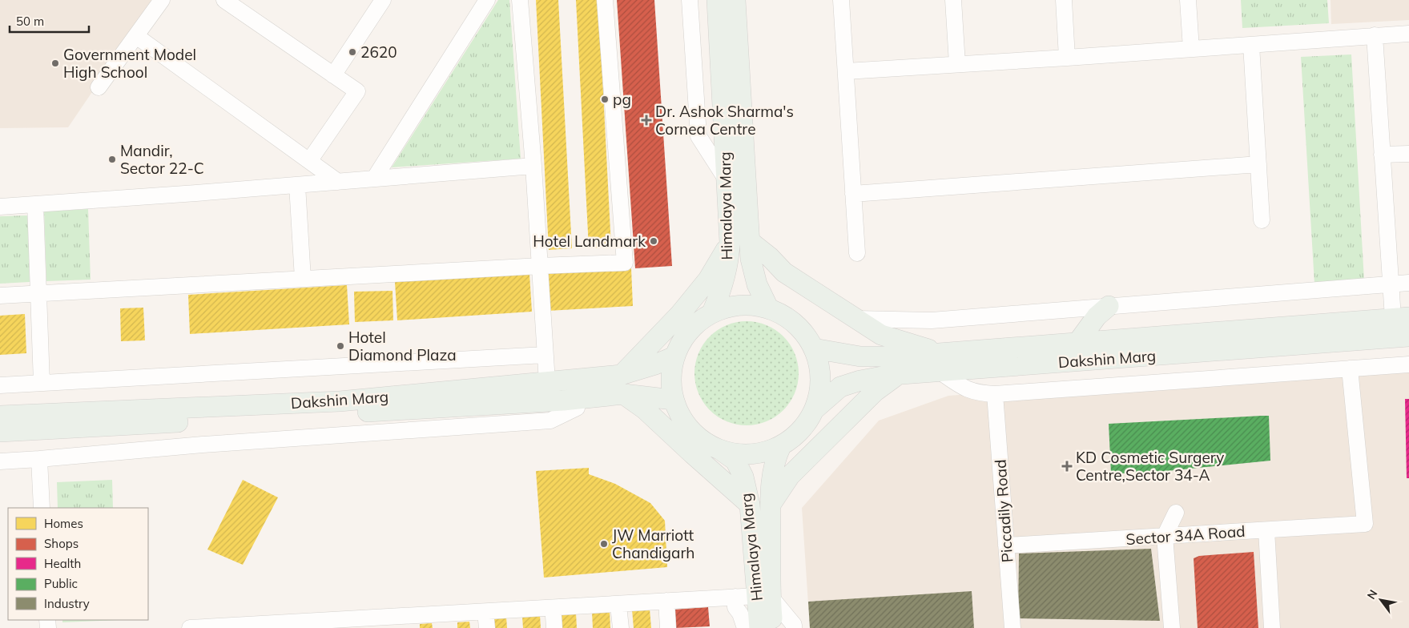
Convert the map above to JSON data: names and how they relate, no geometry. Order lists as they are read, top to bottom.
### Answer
{
  "streets": {
    "main road": ["Himalaya Marg", "Dakshin Marg"],
    "street": ["Piccadily Road", "Sector 34A Road"]
  },
  "crossings": [
    ["Piccadily Road", "Sector 34A Road"]
  ],
  "places": {
    "other": [
      "2620",
      "Government Model High School",
      "pg",
      "Mandir, Sector 22-C",
      "Hotel Landmark",
      "Hotel Diamond Plaza",
      "JW Marriott Chandigarh"
    ],
    "health": ["Dr. Ashok Sharma's Cornea Centre", "KD Cosmetic Surgery Centre,Sector 34-A"]
  },
  "legend": [
    "Homes",
    "Shops",
    "Health",
    "Public",
    "Industry"
  ],
  "scale_bar": "50 m",
  "north": "top left"
}
